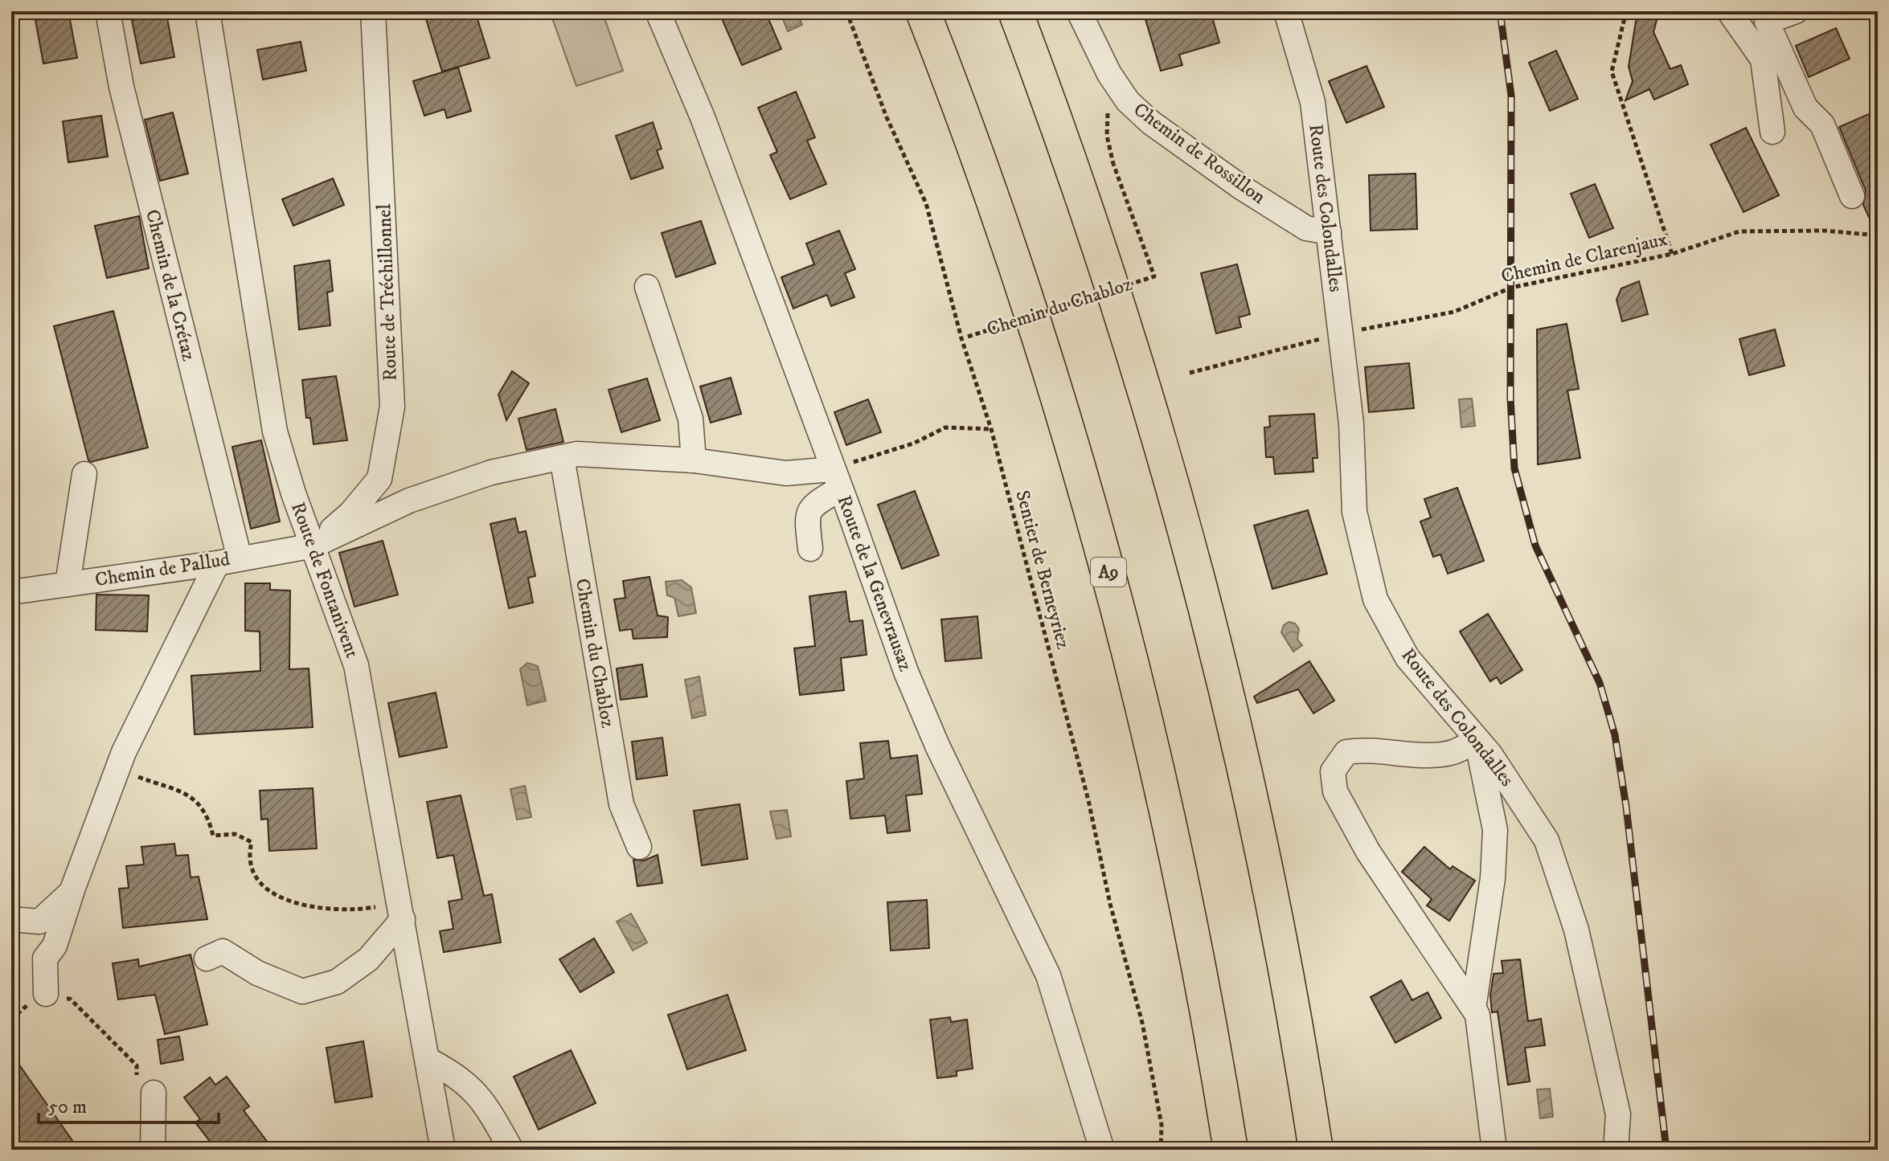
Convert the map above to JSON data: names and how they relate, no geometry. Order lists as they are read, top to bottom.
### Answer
{
  "streets": {
    "highway": ["A9"],
    "street": [
      "Chemin de Rossillon",
      "Route des Colondalles",
      "Chemin de la Crétaz",
      "Route de Tréchillonnel",
      "Chemin du Chabloz",
      "Chemin de Pallud",
      "Route de Fontanivent",
      "Route de la Genevrausaz"
    ],
    "path": ["Chemin de Clarenjaux", "Sentier de Berneyriez"]
  },
  "crossings": [
    ["Chemin de Rossillon", "Route des Colondalles"],
    ["Route des Colondalles", "Chemin de Clarenjaux"],
    ["Chemin de la Crétaz", "Chemin de Pallud"],
    ["Route de Tréchillonnel", "Chemin de Pallud"],
    ["Route de Tréchillonnel", "Route de Fontanivent"],
    ["Chemin du Chabloz", "Sentier de Berneyriez"],
    ["Chemin de Pallud", "Route de Fontanivent"]
  ],
  "scale_bar": "50 m"
}
